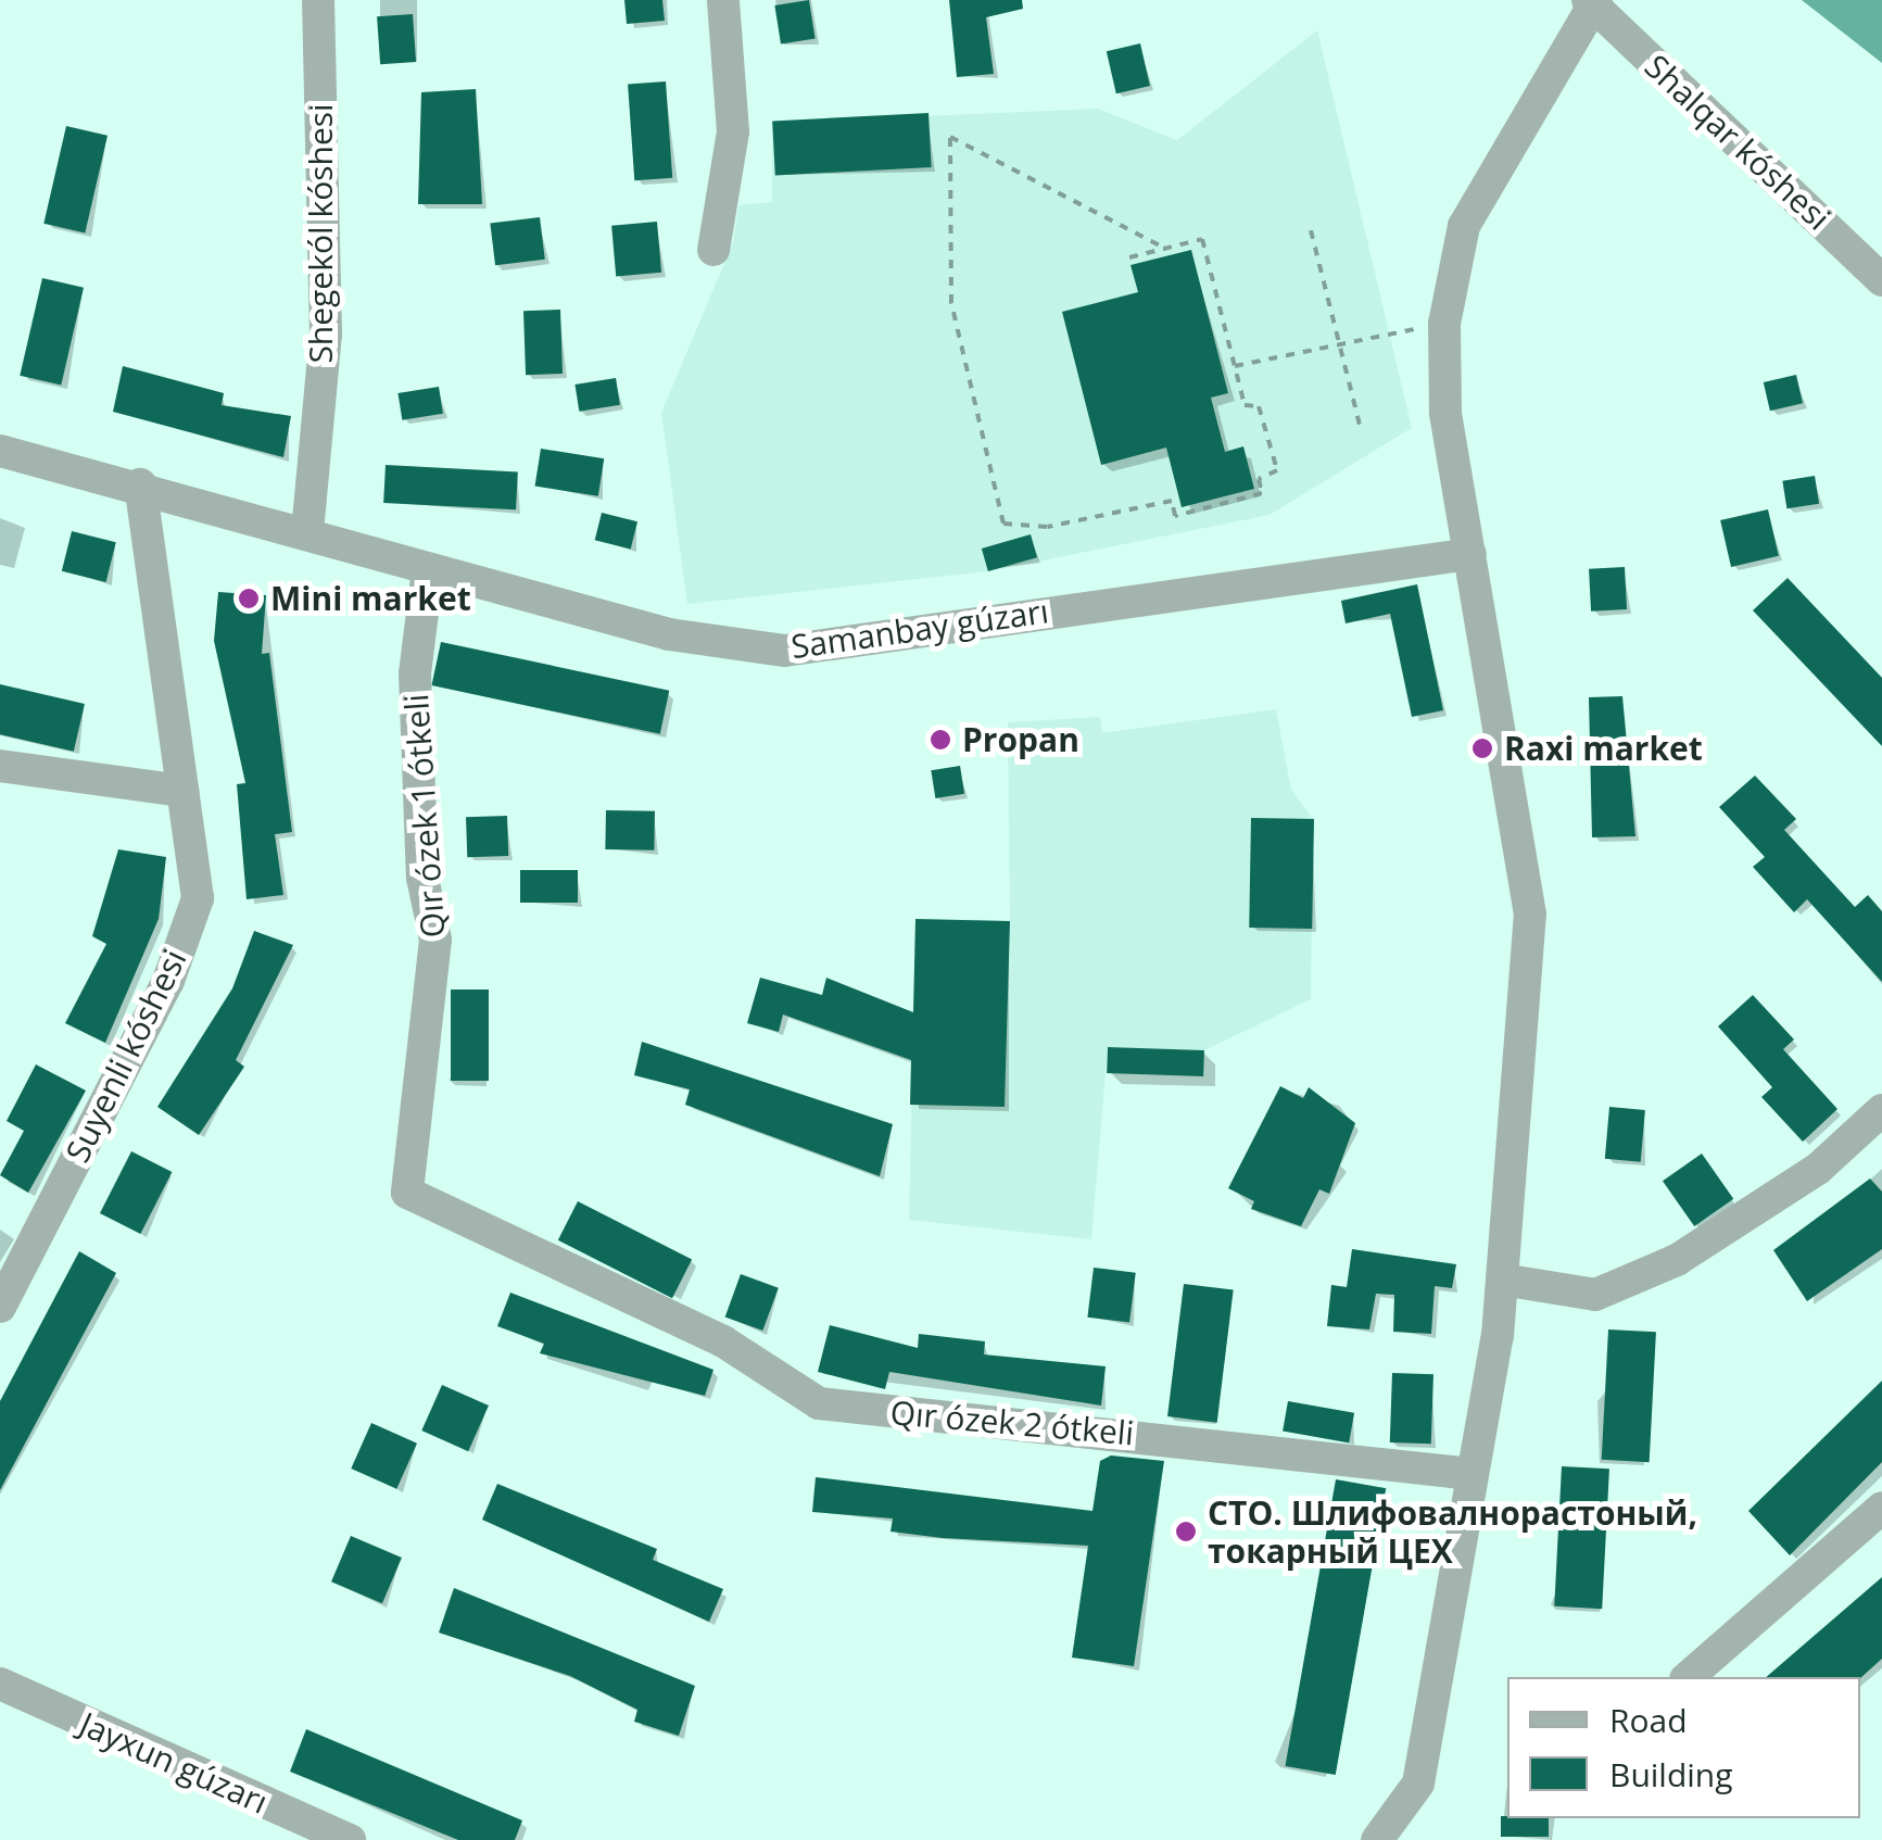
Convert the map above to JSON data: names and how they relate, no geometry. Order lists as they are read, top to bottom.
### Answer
{
  "streets": {
    "street": [
      "Shalqar kóshesi",
      "Shegekól kóshesi",
      "Samanbay gúzarı",
      "Qır ózek 1 ótkeli",
      "Suyenli kóshesi",
      "Qır ózek 2 ótkeli",
      "Jayxun gúzarı"
    ]
  },
  "crossings": [
    ["Shegekól kóshesi", "Samanbay gúzarı"],
    ["Samanbay gúzarı", "Qır ózek 1 ótkeli"],
    ["Samanbay gúzarı", "Suyenli kóshesi"],
    ["Qır ózek 1 ótkeli", "Qır ózek 2 ótkeli"]
  ],
  "places": [
    "Mini market",
    "Propan",
    "Raxi market",
    "СТО. Шлифовалнорастоный, токарный ЦЕХ"
  ],
  "legend": ["Road", "Building"]
}
